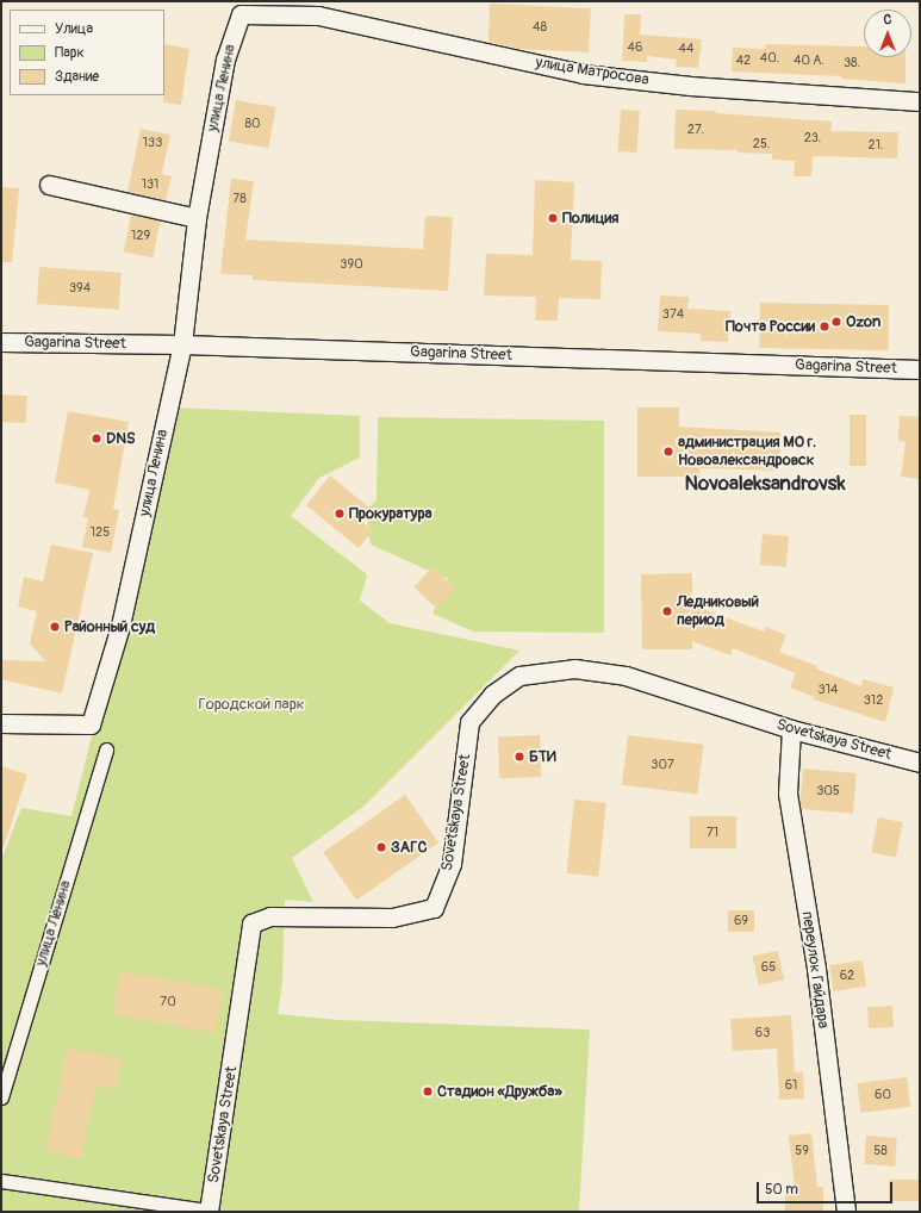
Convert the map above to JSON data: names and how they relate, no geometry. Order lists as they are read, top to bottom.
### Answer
{
  "streets": {
    "street": [
      "улица Матросова",
      "улица Ленина",
      "Gagarina Street",
      "Sovetskaya Street",
      "переулок Гайдара"
    ]
  },
  "crossings": [
    ["улица Матросова", "улица Ленина"],
    ["улица Ленина", "Gagarina Street"],
    ["Sovetskaya Street", "переулок Гайдара"]
  ],
  "districts": ["Novoaleksandrovsk"],
  "parks": ["Городской парк"],
  "places": [
    "Полиция",
    "Ozon",
    "Почта России",
    "DNS",
    "администрация МО г. Новоалександровск",
    "Прокуратура",
    "Ледниковый период",
    "Районный суд",
    "БТИ",
    "ЗАГС",
    "Стадион «Дружба»"
  ],
  "house_numbers": [
    "48",
    "46",
    "44",
    "40.",
    "42",
    "40 А.",
    "38.",
    "80",
    "27.",
    "23.",
    "133",
    "25.",
    "21.",
    "131",
    "78",
    "129",
    "390",
    "394",
    "374",
    "125",
    "314",
    "312",
    "307",
    "305",
    "71",
    "69",
    "65",
    "62",
    "70",
    "63",
    "61",
    "60",
    "59",
    "58"
  ],
  "legend": ["Улица", "Парк", "Здание"],
  "scale_bar": "50 m",
  "north": "top"
}
